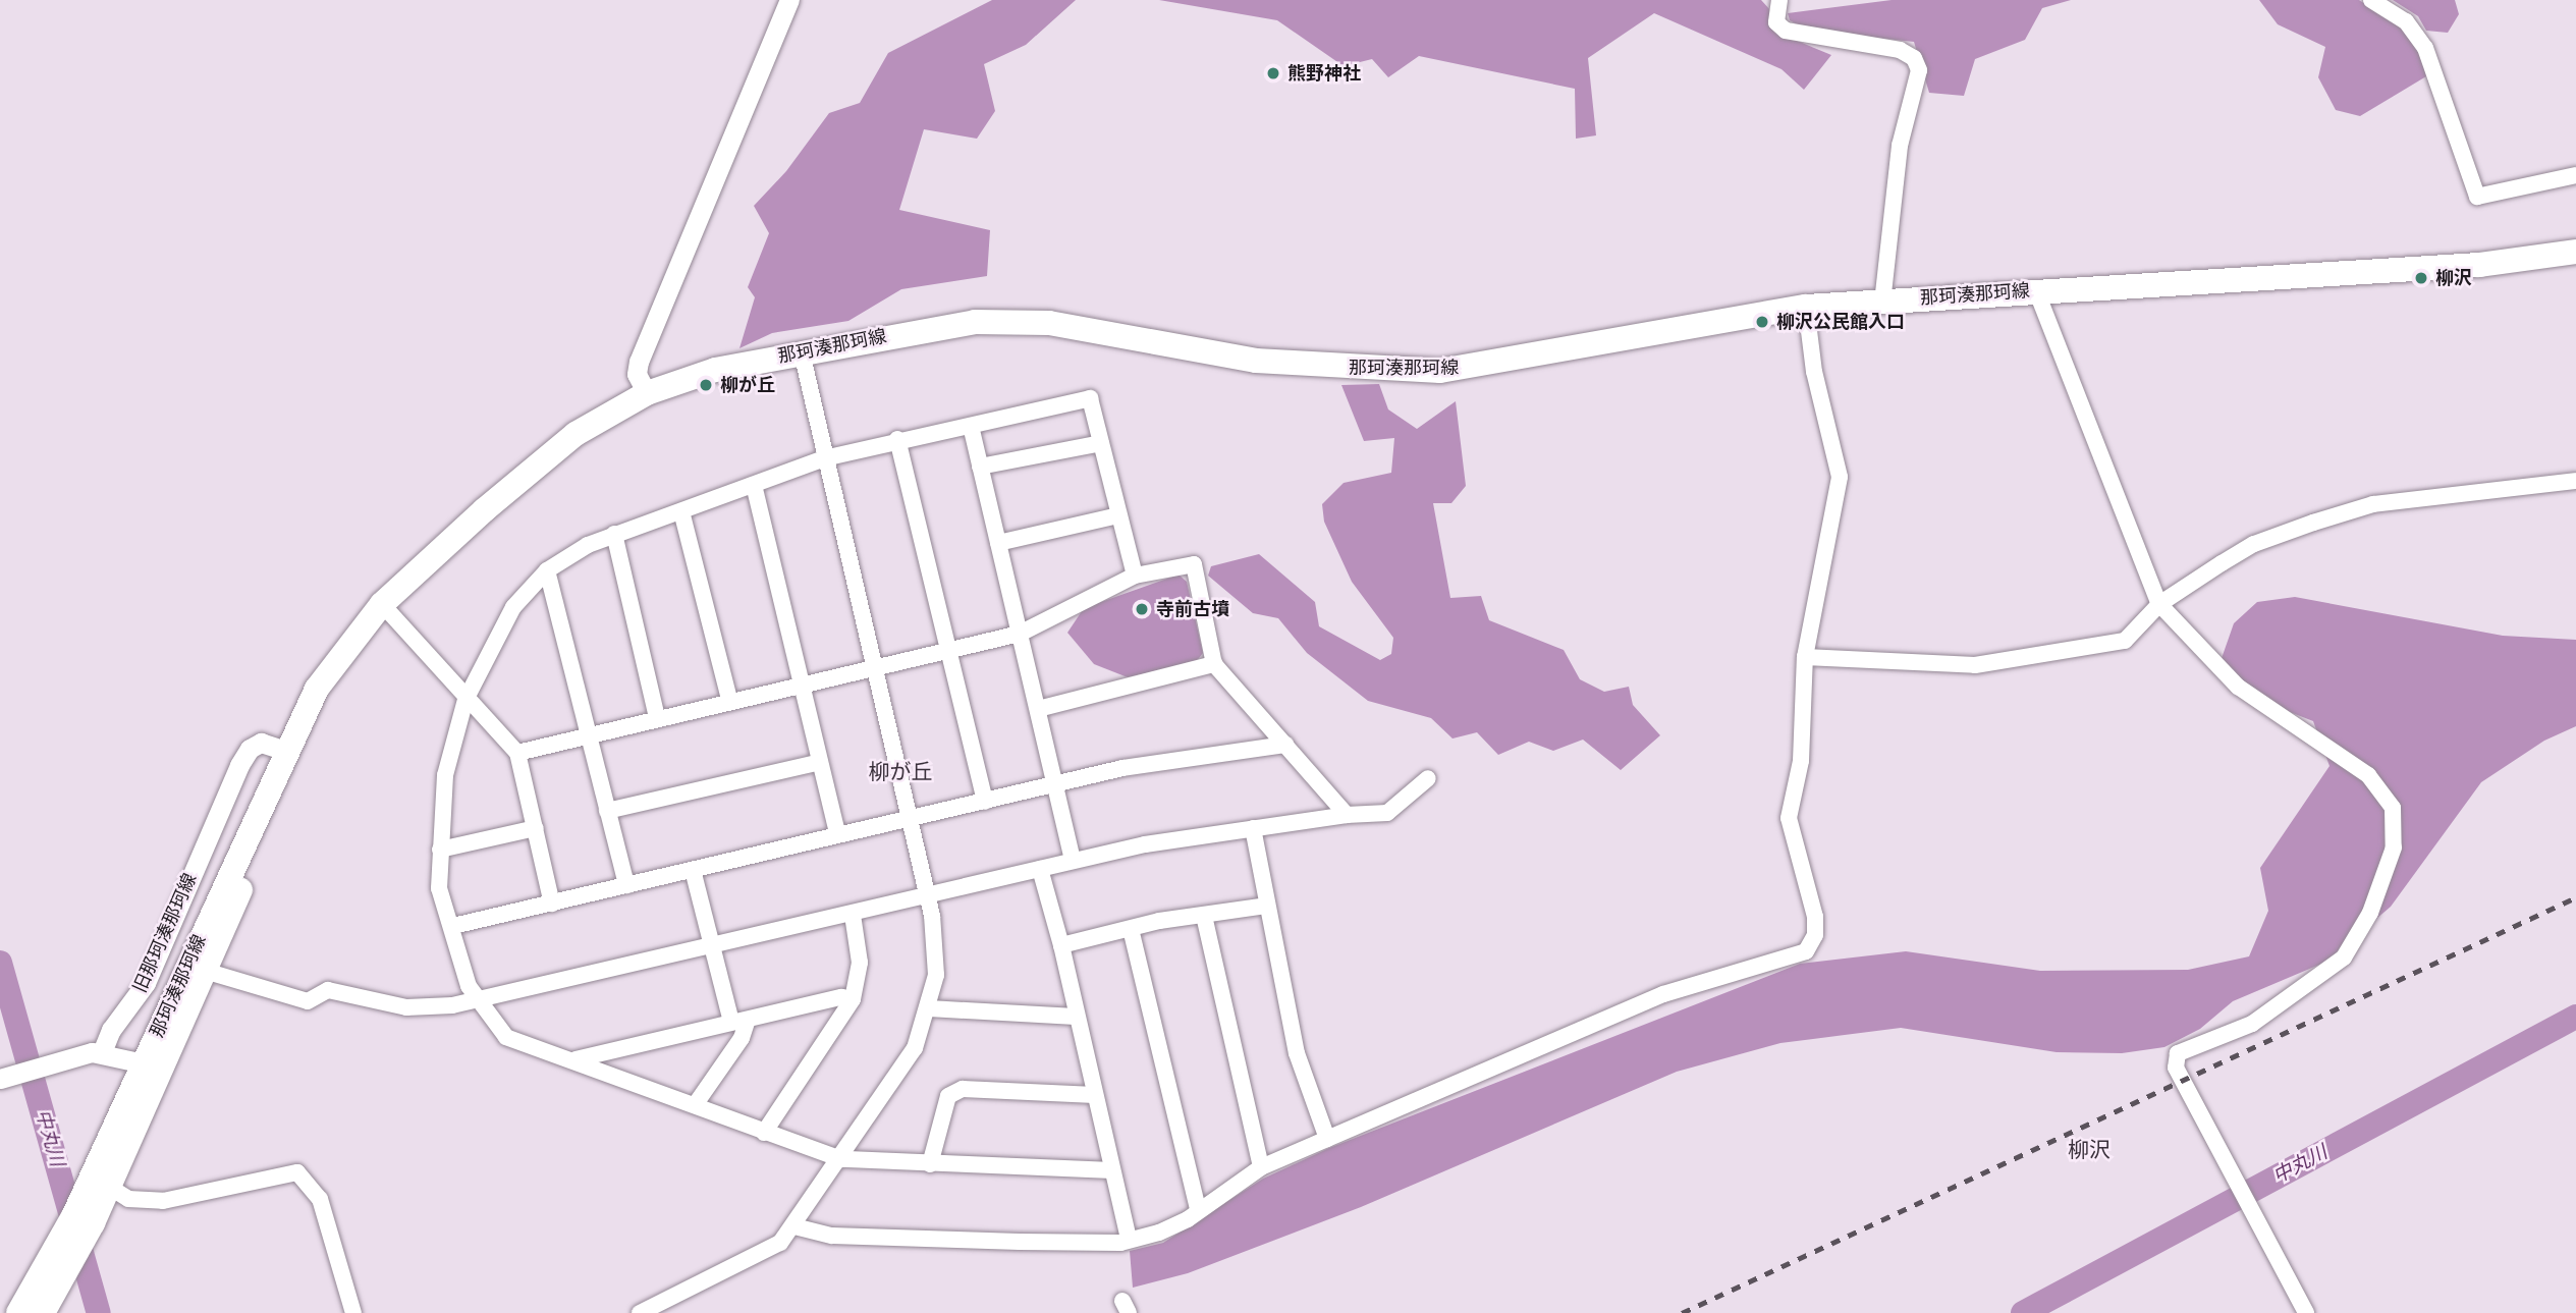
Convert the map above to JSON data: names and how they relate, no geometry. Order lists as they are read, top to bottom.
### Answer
{
  "streets": {
    "main road": ["那珂湊那珂線"],
    "street": ["旧那珂湊那珂線"]
  },
  "crossings": [
    ["那珂湊那珂線", "旧那珂湊那珂線"]
  ],
  "districts": ["柳が丘", "柳沢"],
  "water": ["中丸川"],
  "places": [
    "熊野神社",
    "柳沢",
    "柳沢公民館入口",
    "柳が丘",
    "寺前古墳"
  ]
}
